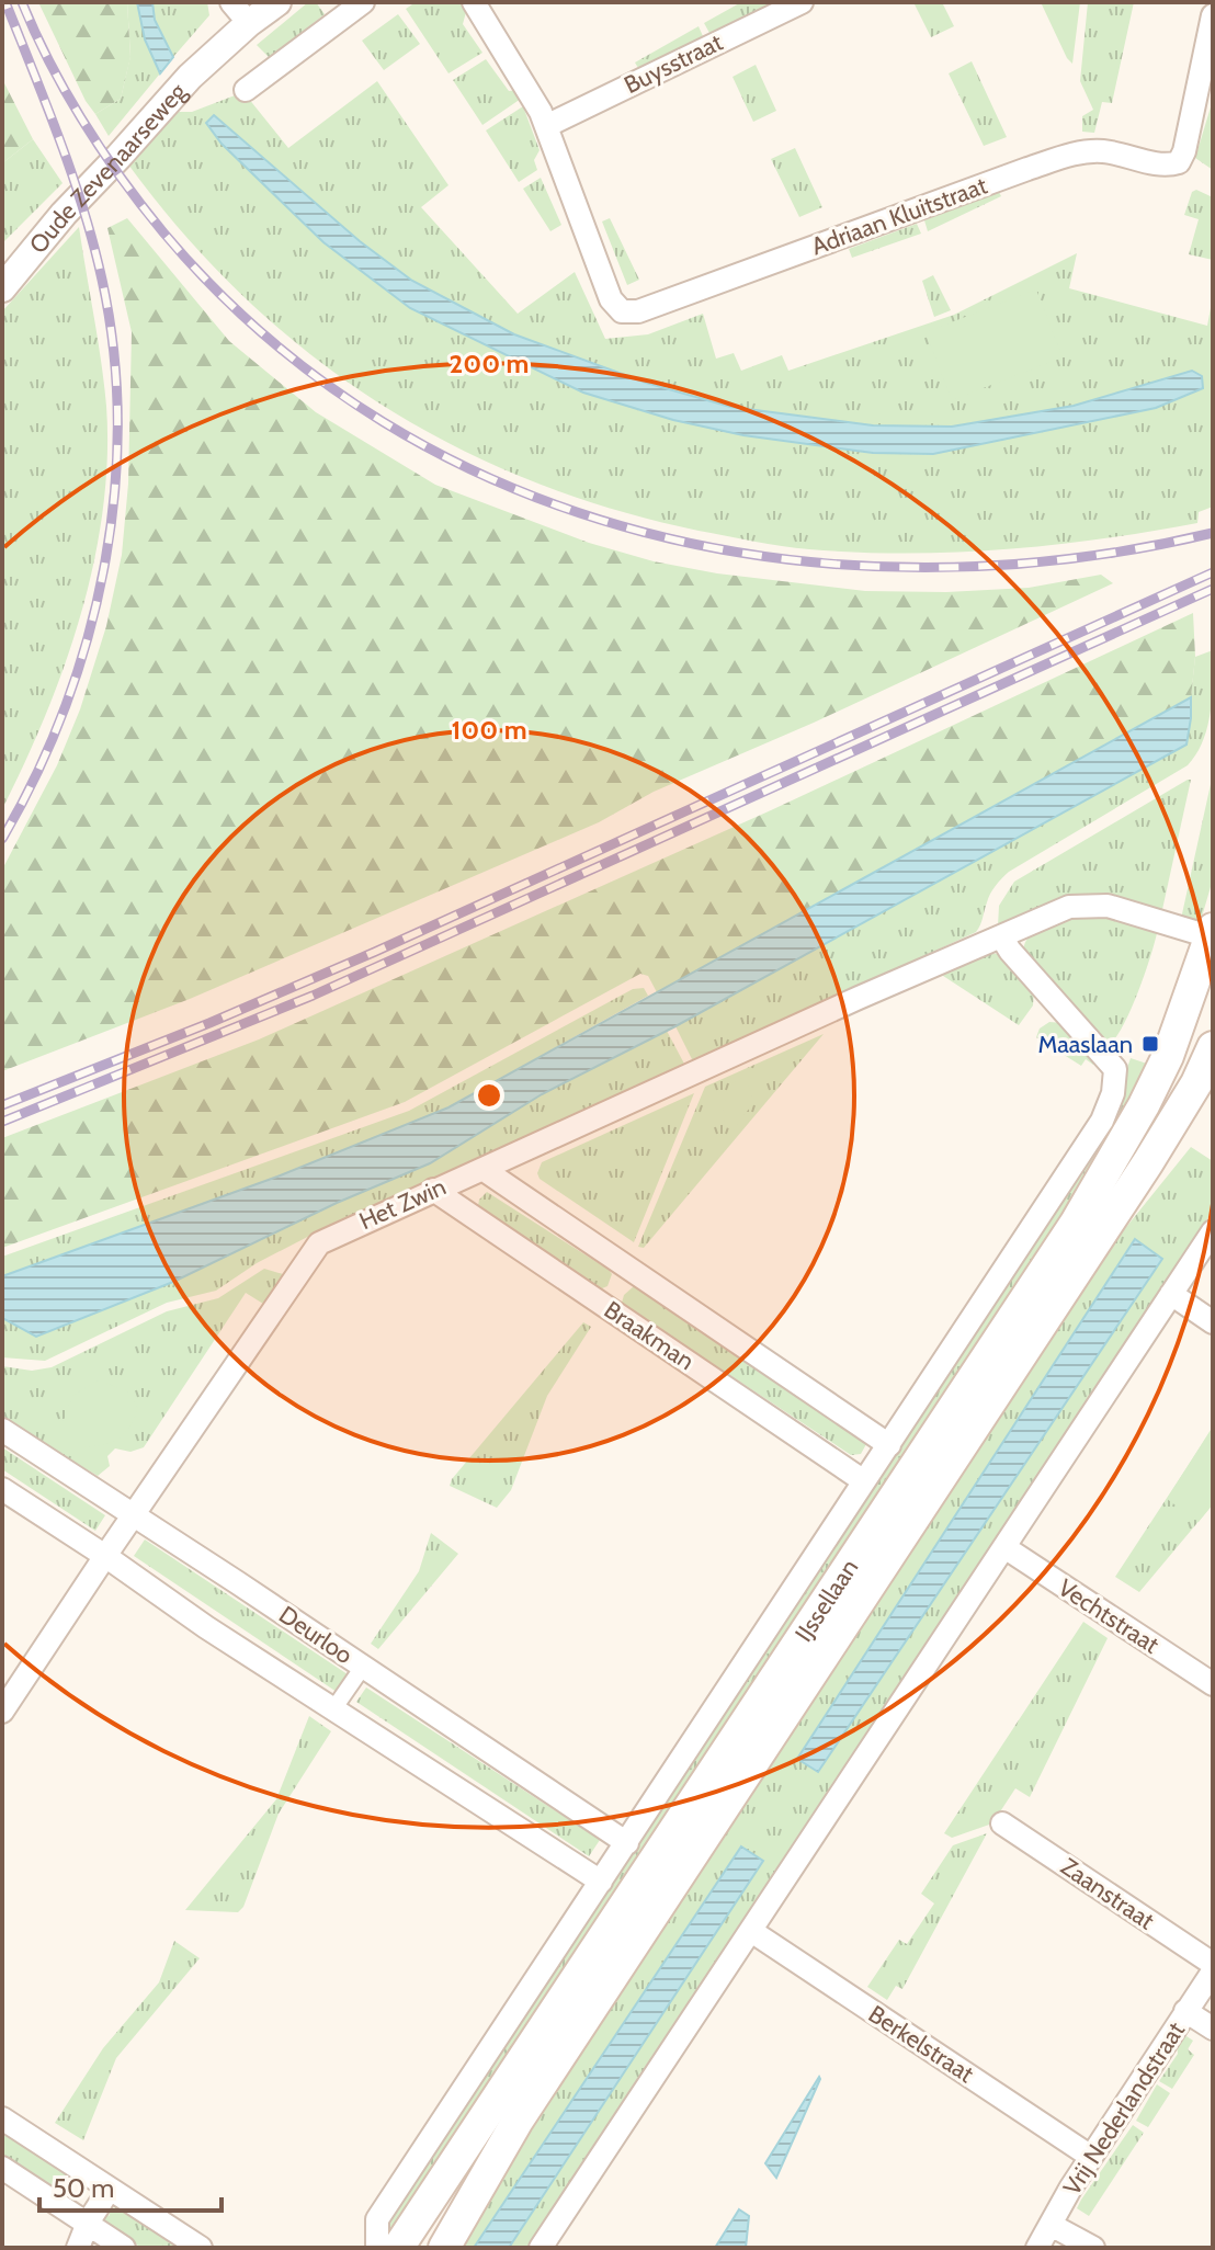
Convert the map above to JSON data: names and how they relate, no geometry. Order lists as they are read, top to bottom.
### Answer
{
  "streets": {
    "main road": ["IJssellaan"],
    "street": [
      "Buysstraat",
      "Oude Zevenaarseweg",
      "Adriaan Kluitstraat",
      "Het Zwin",
      "Braakman",
      "Vechtstraat",
      "Deurloo",
      "Zaanstraat",
      "Berkelstraat",
      "Vrij Nederlandstraat"
    ]
  },
  "crossings": [
    ["Buysstraat", "Adriaan Kluitstraat"],
    ["Het Zwin", "Braakman"],
    ["Het Zwin", "IJssellaan"],
    ["Het Zwin", "Deurloo"],
    ["Braakman", "IJssellaan"],
    ["IJssellaan", "Deurloo"],
    ["Berkelstraat", "Vrij Nederlandstraat"]
  ],
  "places": {
    "transit": ["Maaslaan"]
  },
  "scale_bar": "50 m",
  "rings": ["200 m", "100 m"]
}
